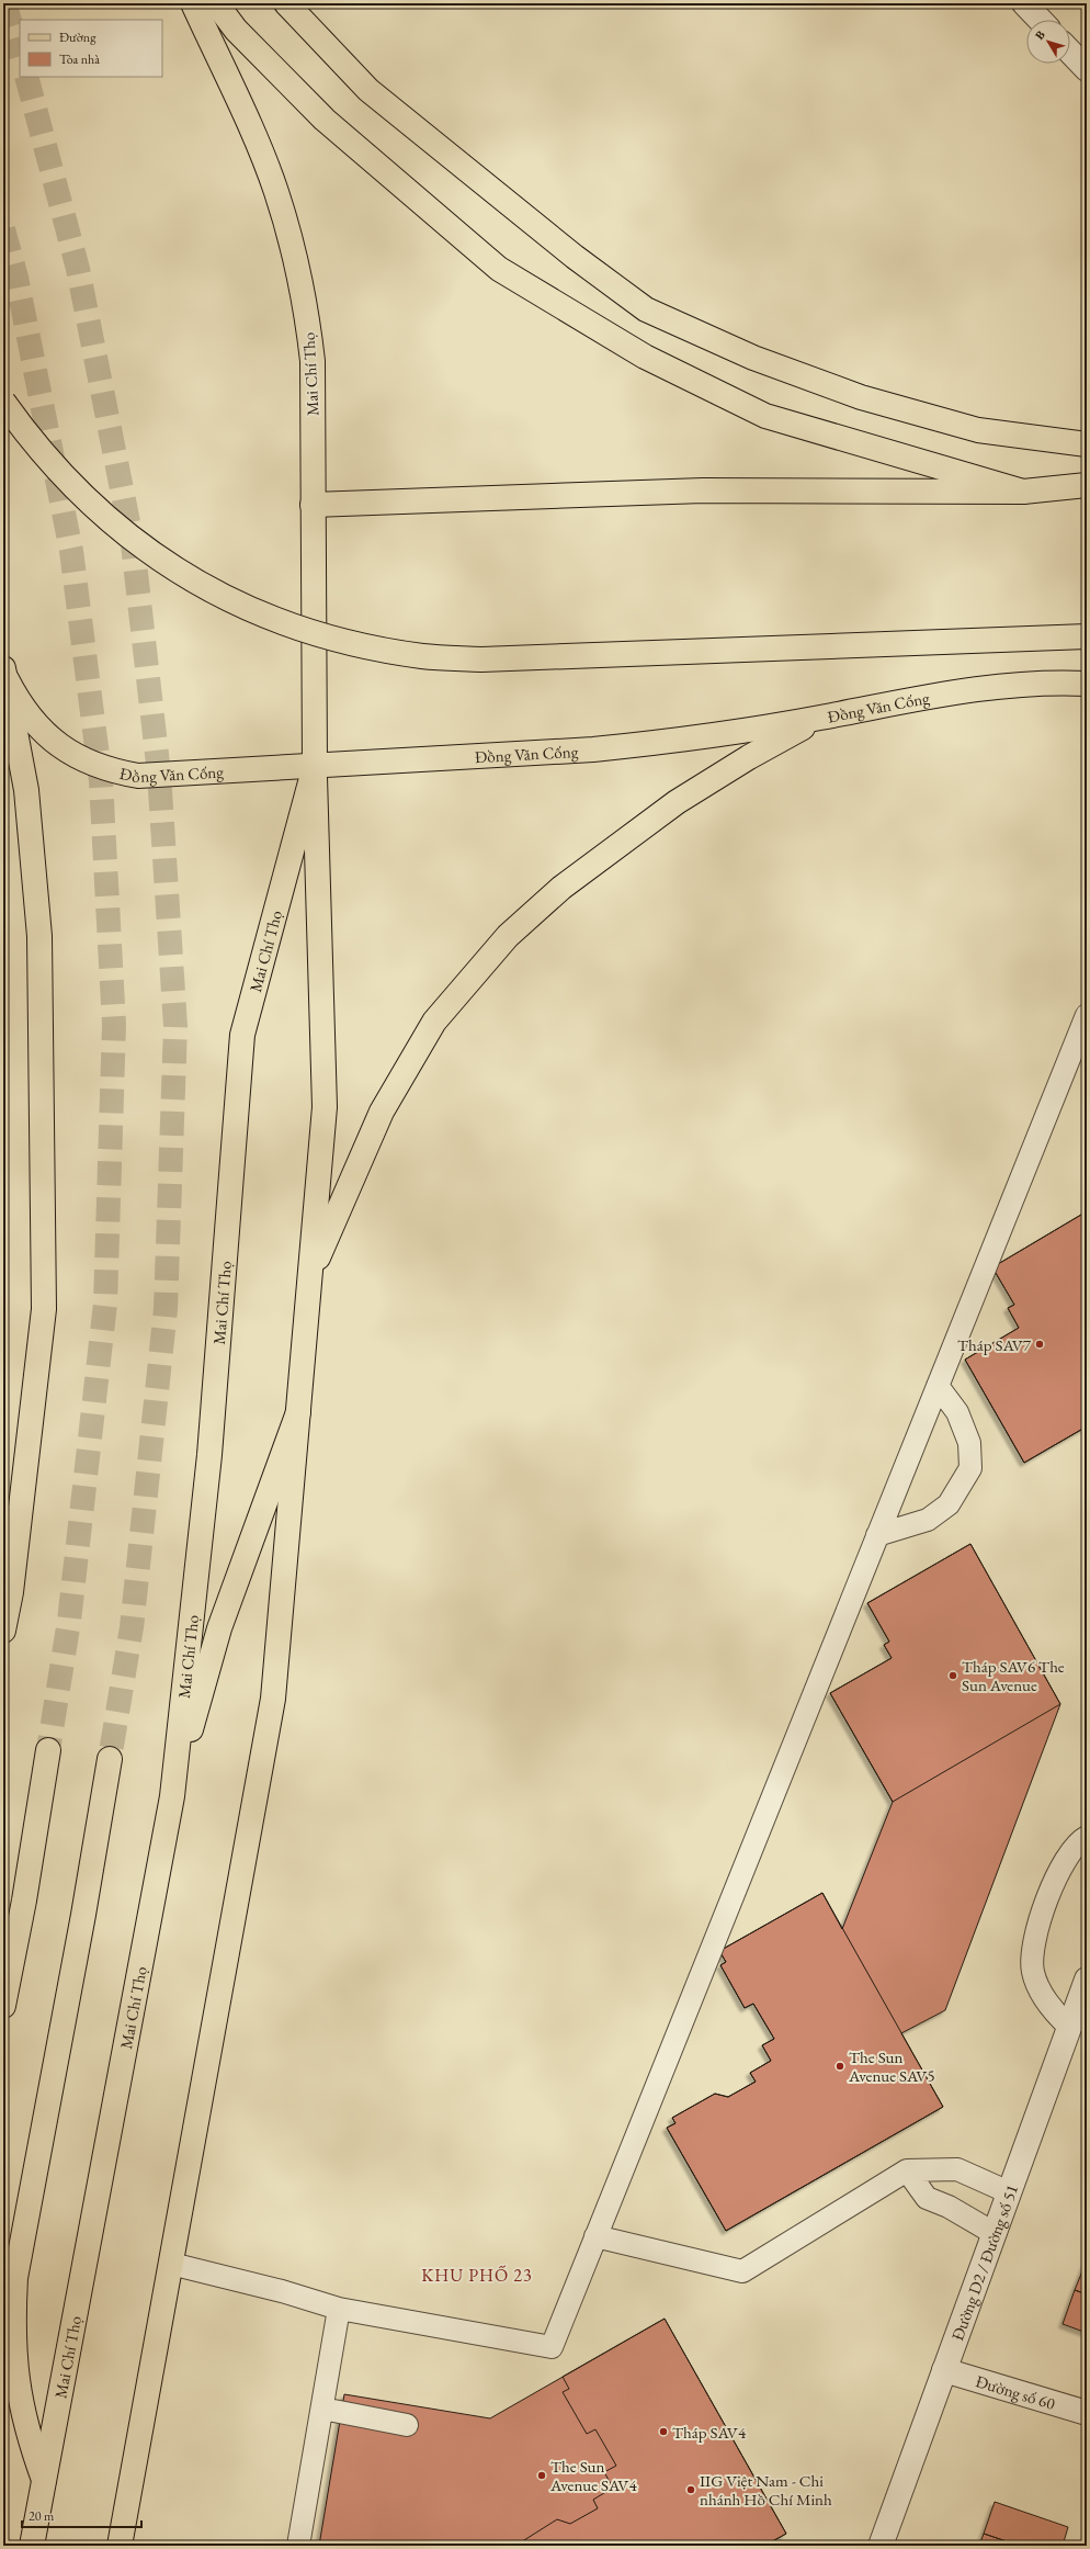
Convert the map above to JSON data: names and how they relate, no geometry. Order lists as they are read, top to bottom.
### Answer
{
  "streets": {
    "main road": ["Mai Chí Thọ", "Đồng Văn Cống"],
    "street": ["Đường D2 / Đường số 51", "Đường số 60"]
  },
  "crossings": [
    ["Mai Chí Thọ", "Đồng Văn Cống"],
    ["Đường D2 / Đường số 51", "Đường số 60"]
  ],
  "districts": ["KHU PHỐ 23"],
  "places": [
    "Tháp SAV7",
    "Tháp SAV6 The Sun Avenue",
    "The Sun Avenue SAV5",
    "Tháp SAV4",
    "The Sun Avenue SAV4",
    "IIG Việt Nam - Chi nhánh Hồ Chí Minh"
  ],
  "legend": ["Đường", "Tòa nhà"],
  "scale_bar": "20 m",
  "north": "top left"
}
